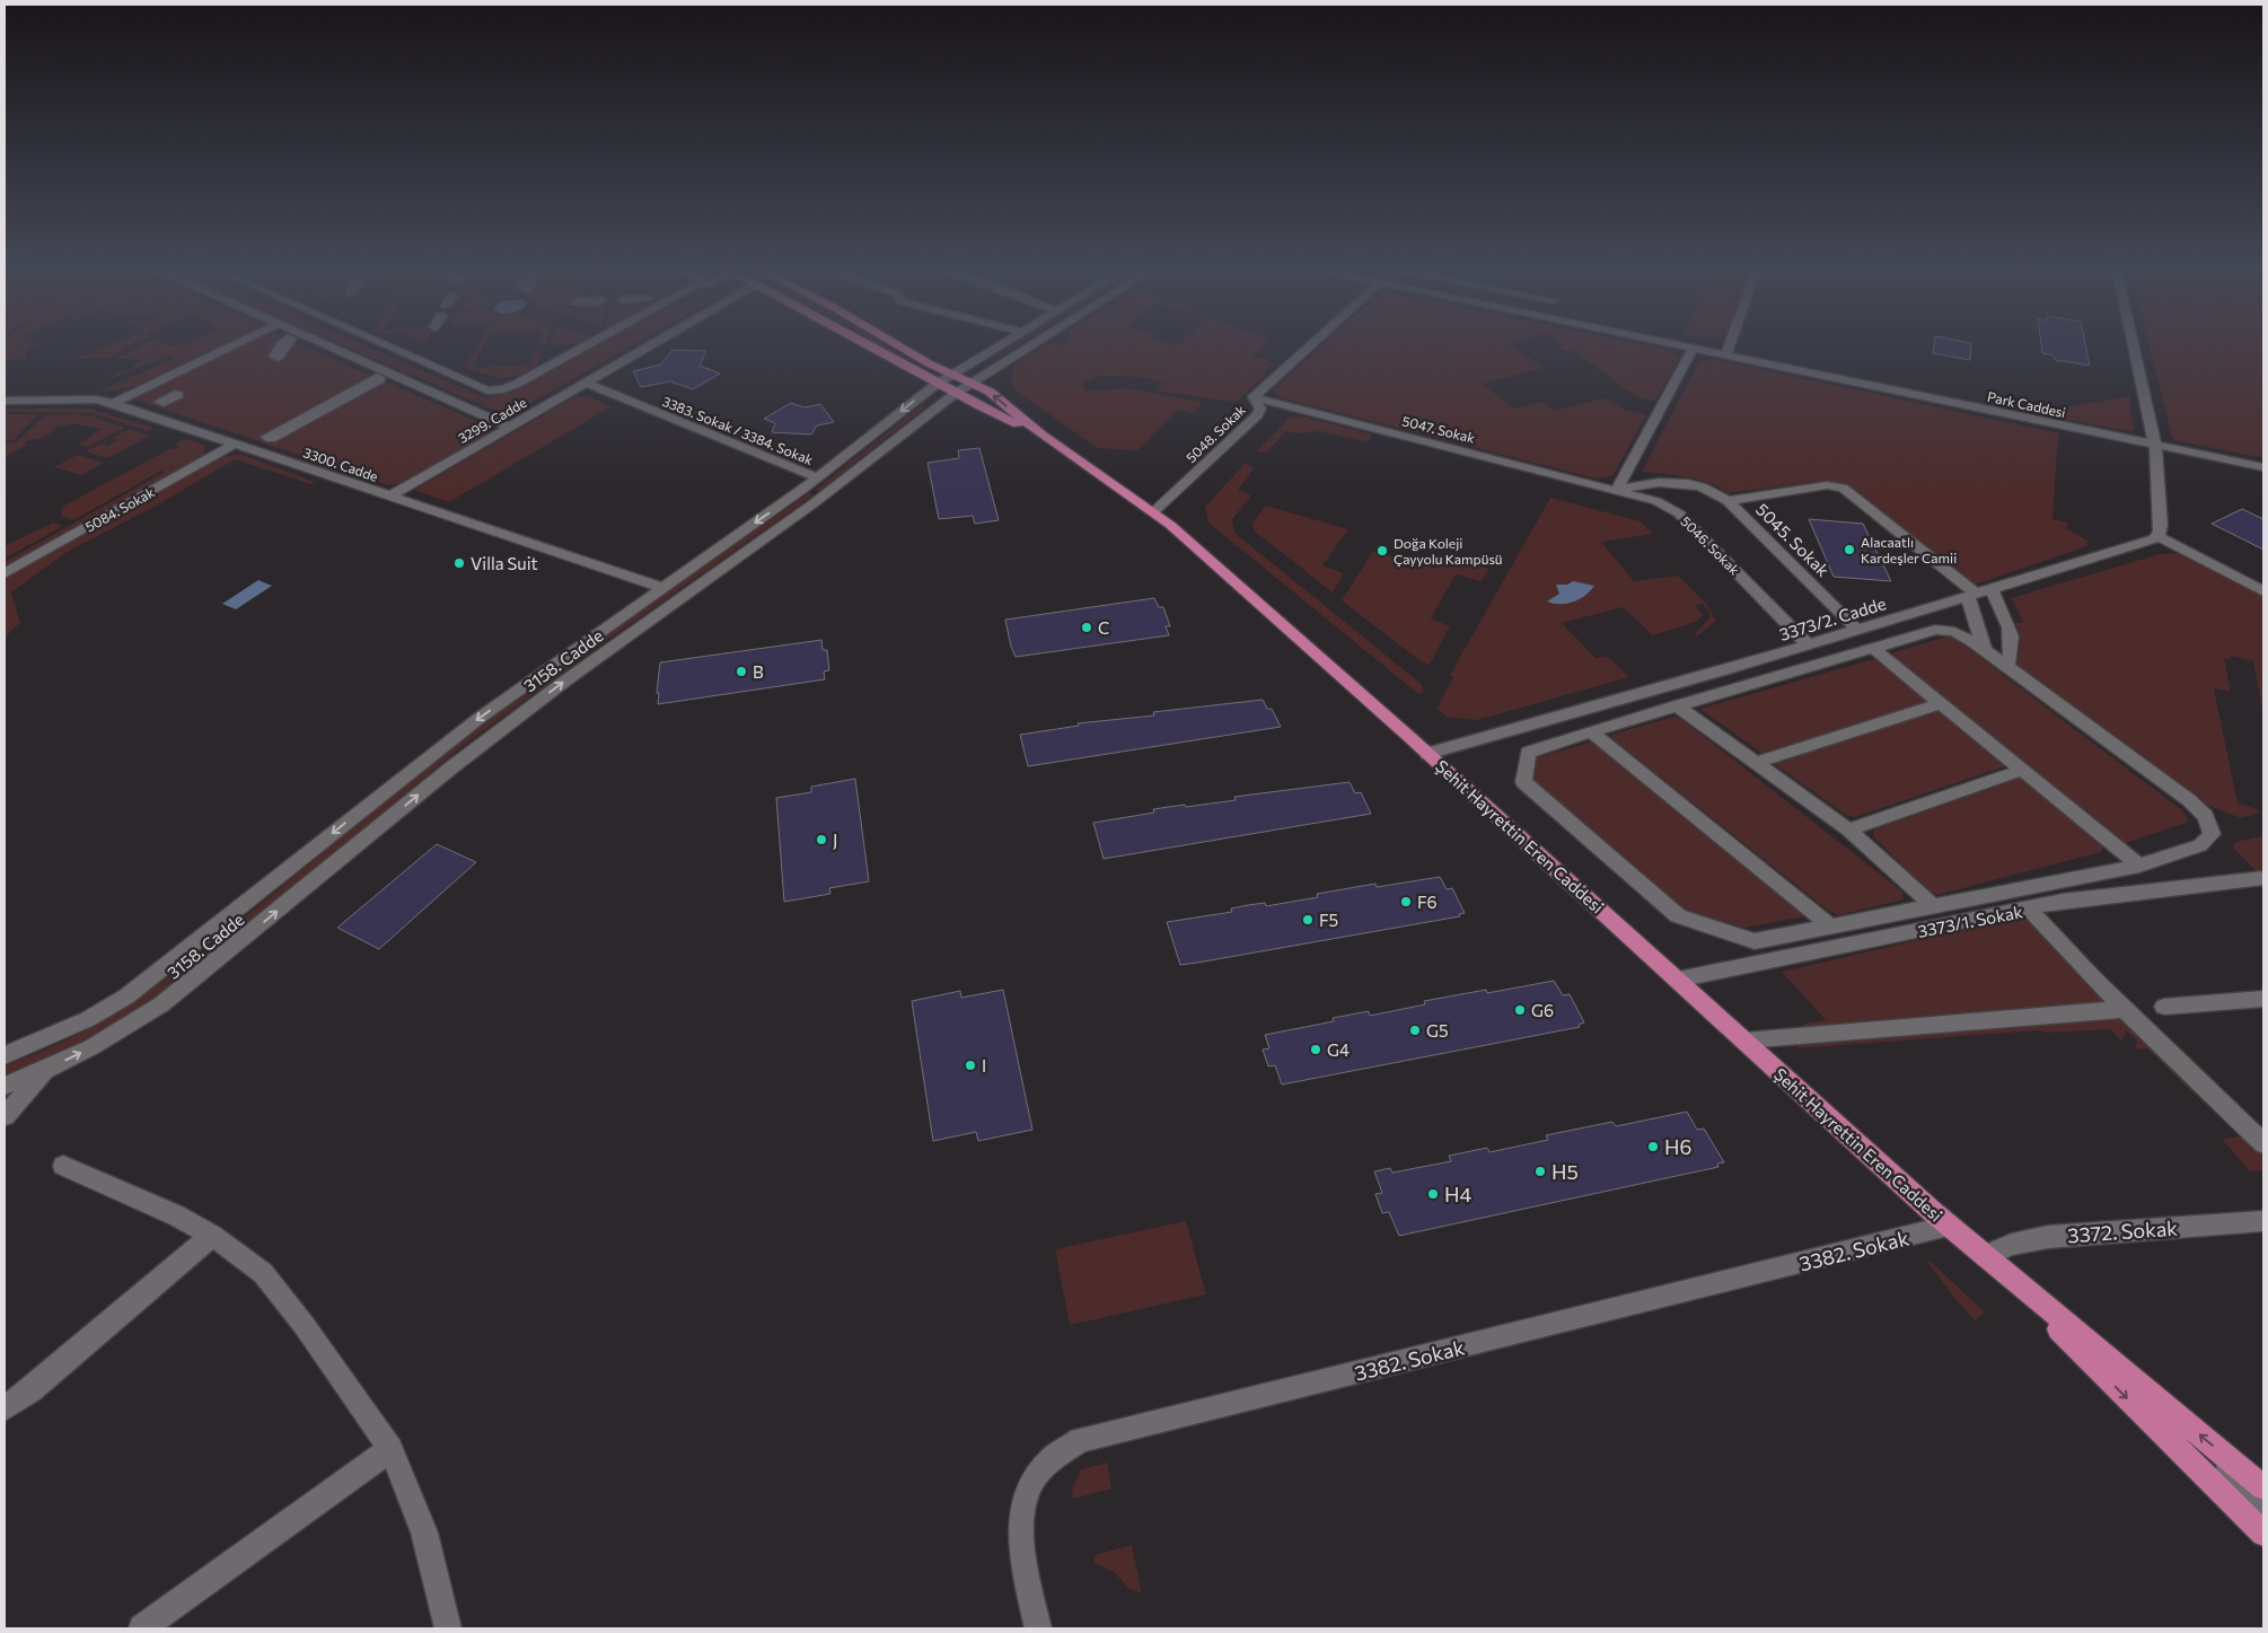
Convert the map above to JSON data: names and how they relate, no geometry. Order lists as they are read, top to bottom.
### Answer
{
  "streets": {
    "main road": ["Şehit Hayrettin Eren Caddesi"],
    "street": [
      "Park Caddesi",
      "3299. Cadde",
      "5047. Sokak",
      "3383. Sokak / 3384. Sokak",
      "5048. Sokak",
      "3300. Cadde",
      "5084. Sokak",
      "5045. Sokak",
      "5046. Sokak",
      "3373/2. Cadde",
      "3158. Cadde",
      "3373/1. Sokak",
      "3372. Sokak",
      "3382. Sokak"
    ]
  },
  "crossings": [
    ["3299. Cadde", "3383. Sokak / 3384. Sokak"],
    ["3299. Cadde", "3300. Cadde"],
    ["5047. Sokak", "5048. Sokak"],
    ["5047. Sokak", "5045. Sokak"],
    ["5047. Sokak", "5046. Sokak"],
    ["3383. Sokak / 3384. Sokak", "3158. Cadde"],
    ["5048. Sokak", "Şehit Hayrettin Eren Caddesi"],
    ["3300. Cadde", "5084. Sokak"],
    ["3300. Cadde", "3158. Cadde"],
    ["5045. Sokak", "5046. Sokak"],
    ["5045. Sokak", "3373/2. Cadde"],
    ["5046. Sokak", "3373/2. Cadde"],
    ["3373/2. Cadde", "Şehit Hayrettin Eren Caddesi"],
    ["3158. Cadde", "Şehit Hayrettin Eren Caddesi"],
    ["Şehit Hayrettin Eren Caddesi", "3373/1. Sokak"],
    ["Şehit Hayrettin Eren Caddesi", "3372. Sokak"],
    ["Şehit Hayrettin Eren Caddesi", "3382. Sokak"]
  ],
  "places": [
    "Alacaatlı Kardeşler Camii",
    "Doğa Koleji Çayyolu Kampüsü",
    "Villa Suit",
    "C",
    "B",
    "J",
    "F6",
    "F5",
    "G6",
    "G5",
    "G4",
    "I",
    "H6",
    "H5",
    "H4"
  ]
}
